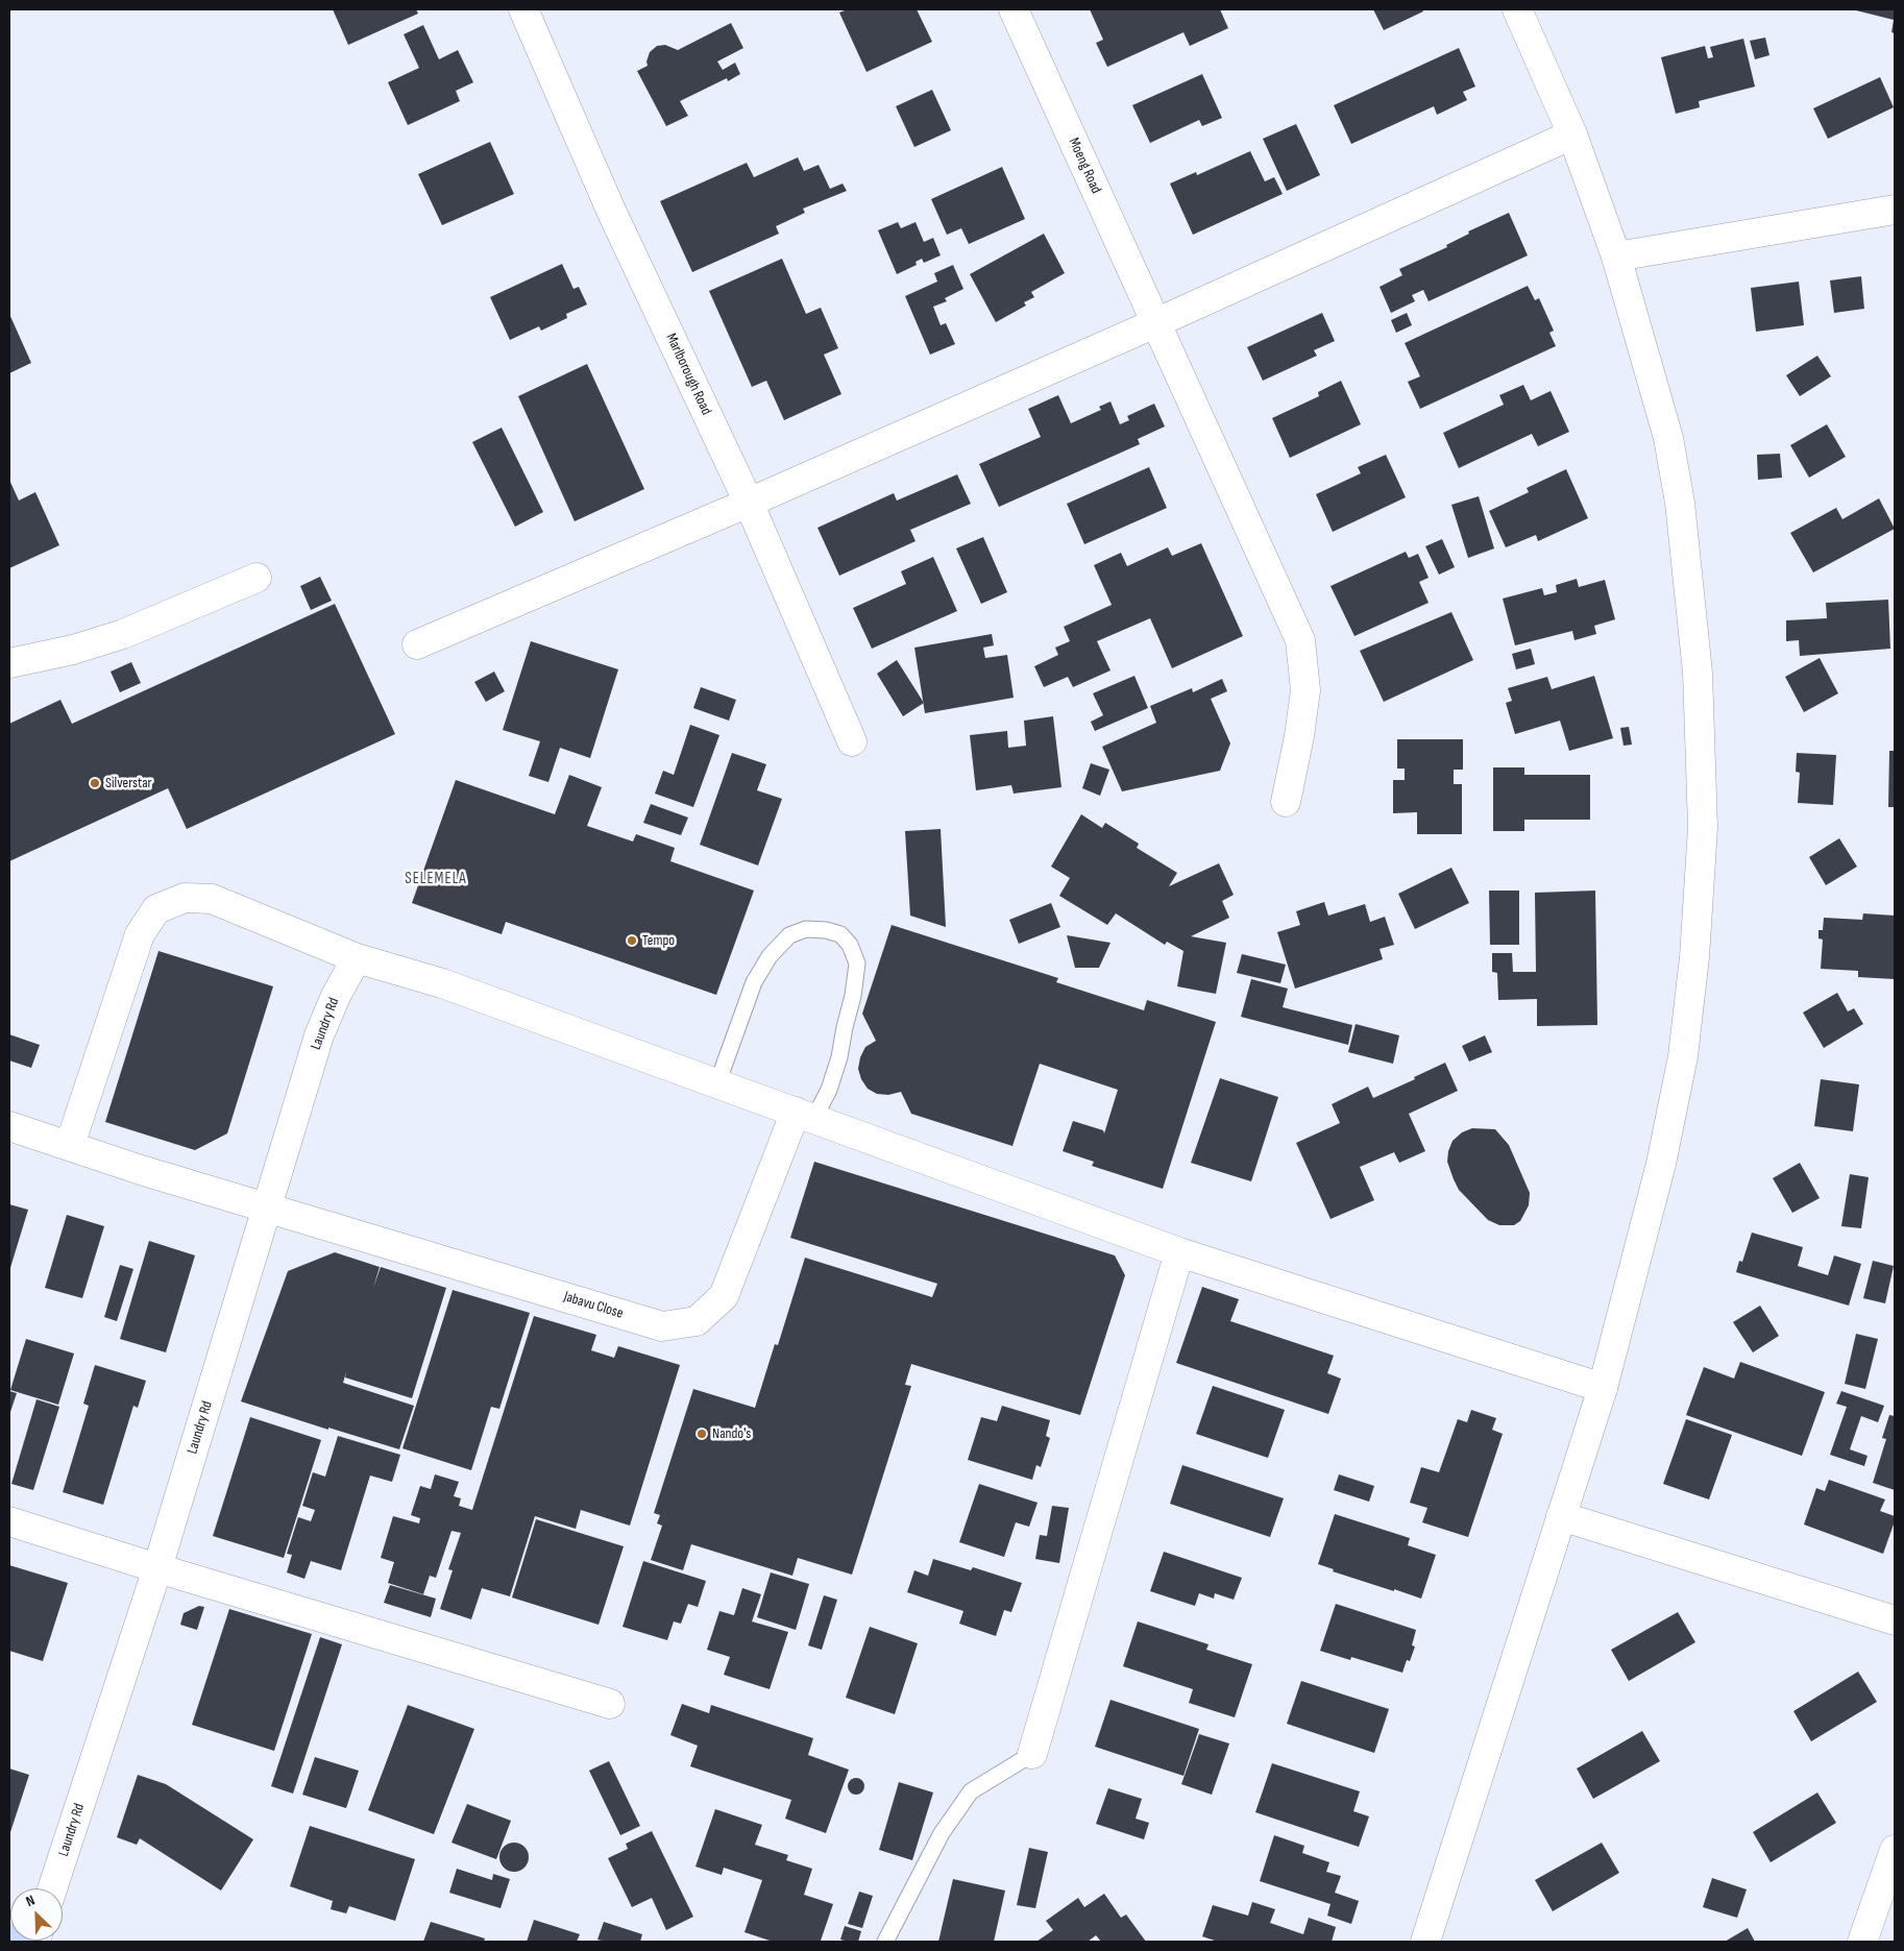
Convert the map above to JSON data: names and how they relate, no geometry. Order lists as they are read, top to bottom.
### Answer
{
  "streets": {
    "street": [
      "Moeng Road",
      "Marlborough Road",
      "Laundry Rd",
      "Jabavu Close"
    ]
  },
  "crossings": [
    ["Laundry Rd", "Jabavu Close"]
  ],
  "districts": ["SELEMELA"],
  "places": ["Silverstar", "Tempo", "Nando's"],
  "north": "top left"
}
